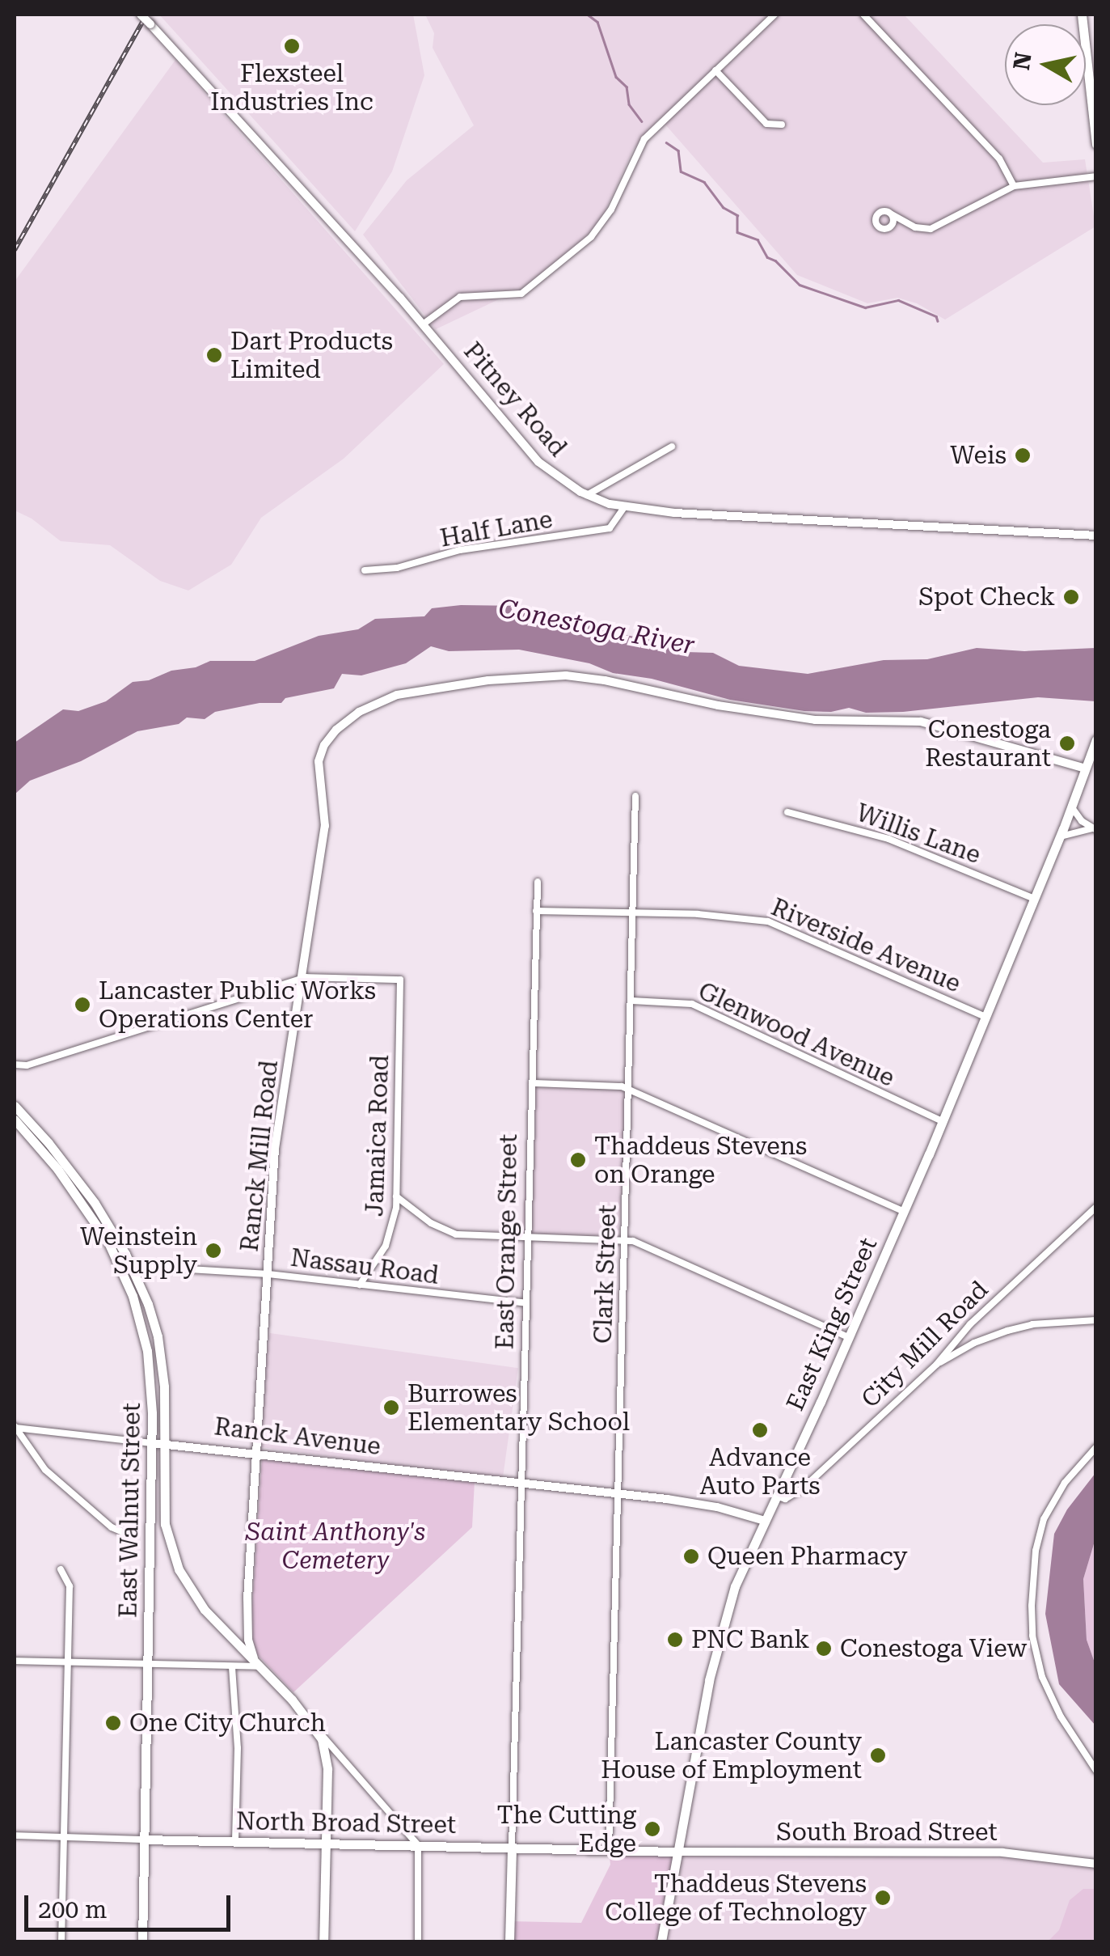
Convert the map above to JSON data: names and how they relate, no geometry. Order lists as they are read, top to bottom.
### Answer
{
  "streets": {
    "main road": [
      "East Orange Street",
      "East King Street",
      "East Walnut Street",
      "North Broad Street"
    ],
    "street": [
      "Pitney Road",
      "Half Lane",
      "Willis Lane",
      "Riverside Avenue",
      "Glenwood Avenue",
      "Jamaica Road",
      "Ranck Mill Road",
      "Nassau Road",
      "Clark Street",
      "City Mill Road",
      "Ranck Avenue",
      "South Broad Street"
    ]
  },
  "crossings": [
    ["Pitney Road", "Half Lane"],
    ["Willis Lane", "East King Street"],
    ["Riverside Avenue", "East Orange Street"],
    ["Riverside Avenue", "Clark Street"],
    ["Riverside Avenue", "East King Street"],
    ["Glenwood Avenue", "Clark Street"],
    ["Glenwood Avenue", "East King Street"],
    ["Jamaica Road", "Ranck Mill Road"],
    ["Jamaica Road", "Nassau Road"],
    ["Ranck Mill Road", "Nassau Road"],
    ["Ranck Mill Road", "East King Street"],
    ["Ranck Mill Road", "Ranck Avenue"],
    ["Ranck Mill Road", "East Walnut Street"],
    ["East Orange Street", "Nassau Road"],
    ["East Orange Street", "Ranck Avenue"],
    ["East Orange Street", "North Broad Street"],
    ["Clark Street", "Ranck Avenue"],
    ["Clark Street", "North Broad Street"],
    ["East King Street", "City Mill Road"],
    ["East King Street", "Ranck Avenue"],
    ["East King Street", "North Broad Street"],
    ["East King Street", "South Broad Street"],
    ["Ranck Avenue", "East Walnut Street"],
    ["East Walnut Street", "North Broad Street"],
    ["North Broad Street", "South Broad Street"]
  ],
  "water": ["Conestoga River"],
  "parks": ["Saint Anthony's Cemetery"],
  "places": [
    "Flexsteel Industries Inc",
    "Dart Products Limited",
    "Weis",
    "Spot Check",
    "Conestoga Restaurant",
    "Lancaster Public Works Operations Center",
    "Thaddeus Stevens on Orange",
    "Weinstein Supply",
    "Burrowes Elementary School",
    "Advance Auto Parts",
    "Queen Pharmacy",
    "PNC Bank",
    "Conestoga View",
    "One City Church",
    "Lancaster County House of Employment",
    "The Cutting Edge",
    "Thaddeus Stevens College of Technology"
  ],
  "scale_bar": "200 m",
  "north": "left"
}
